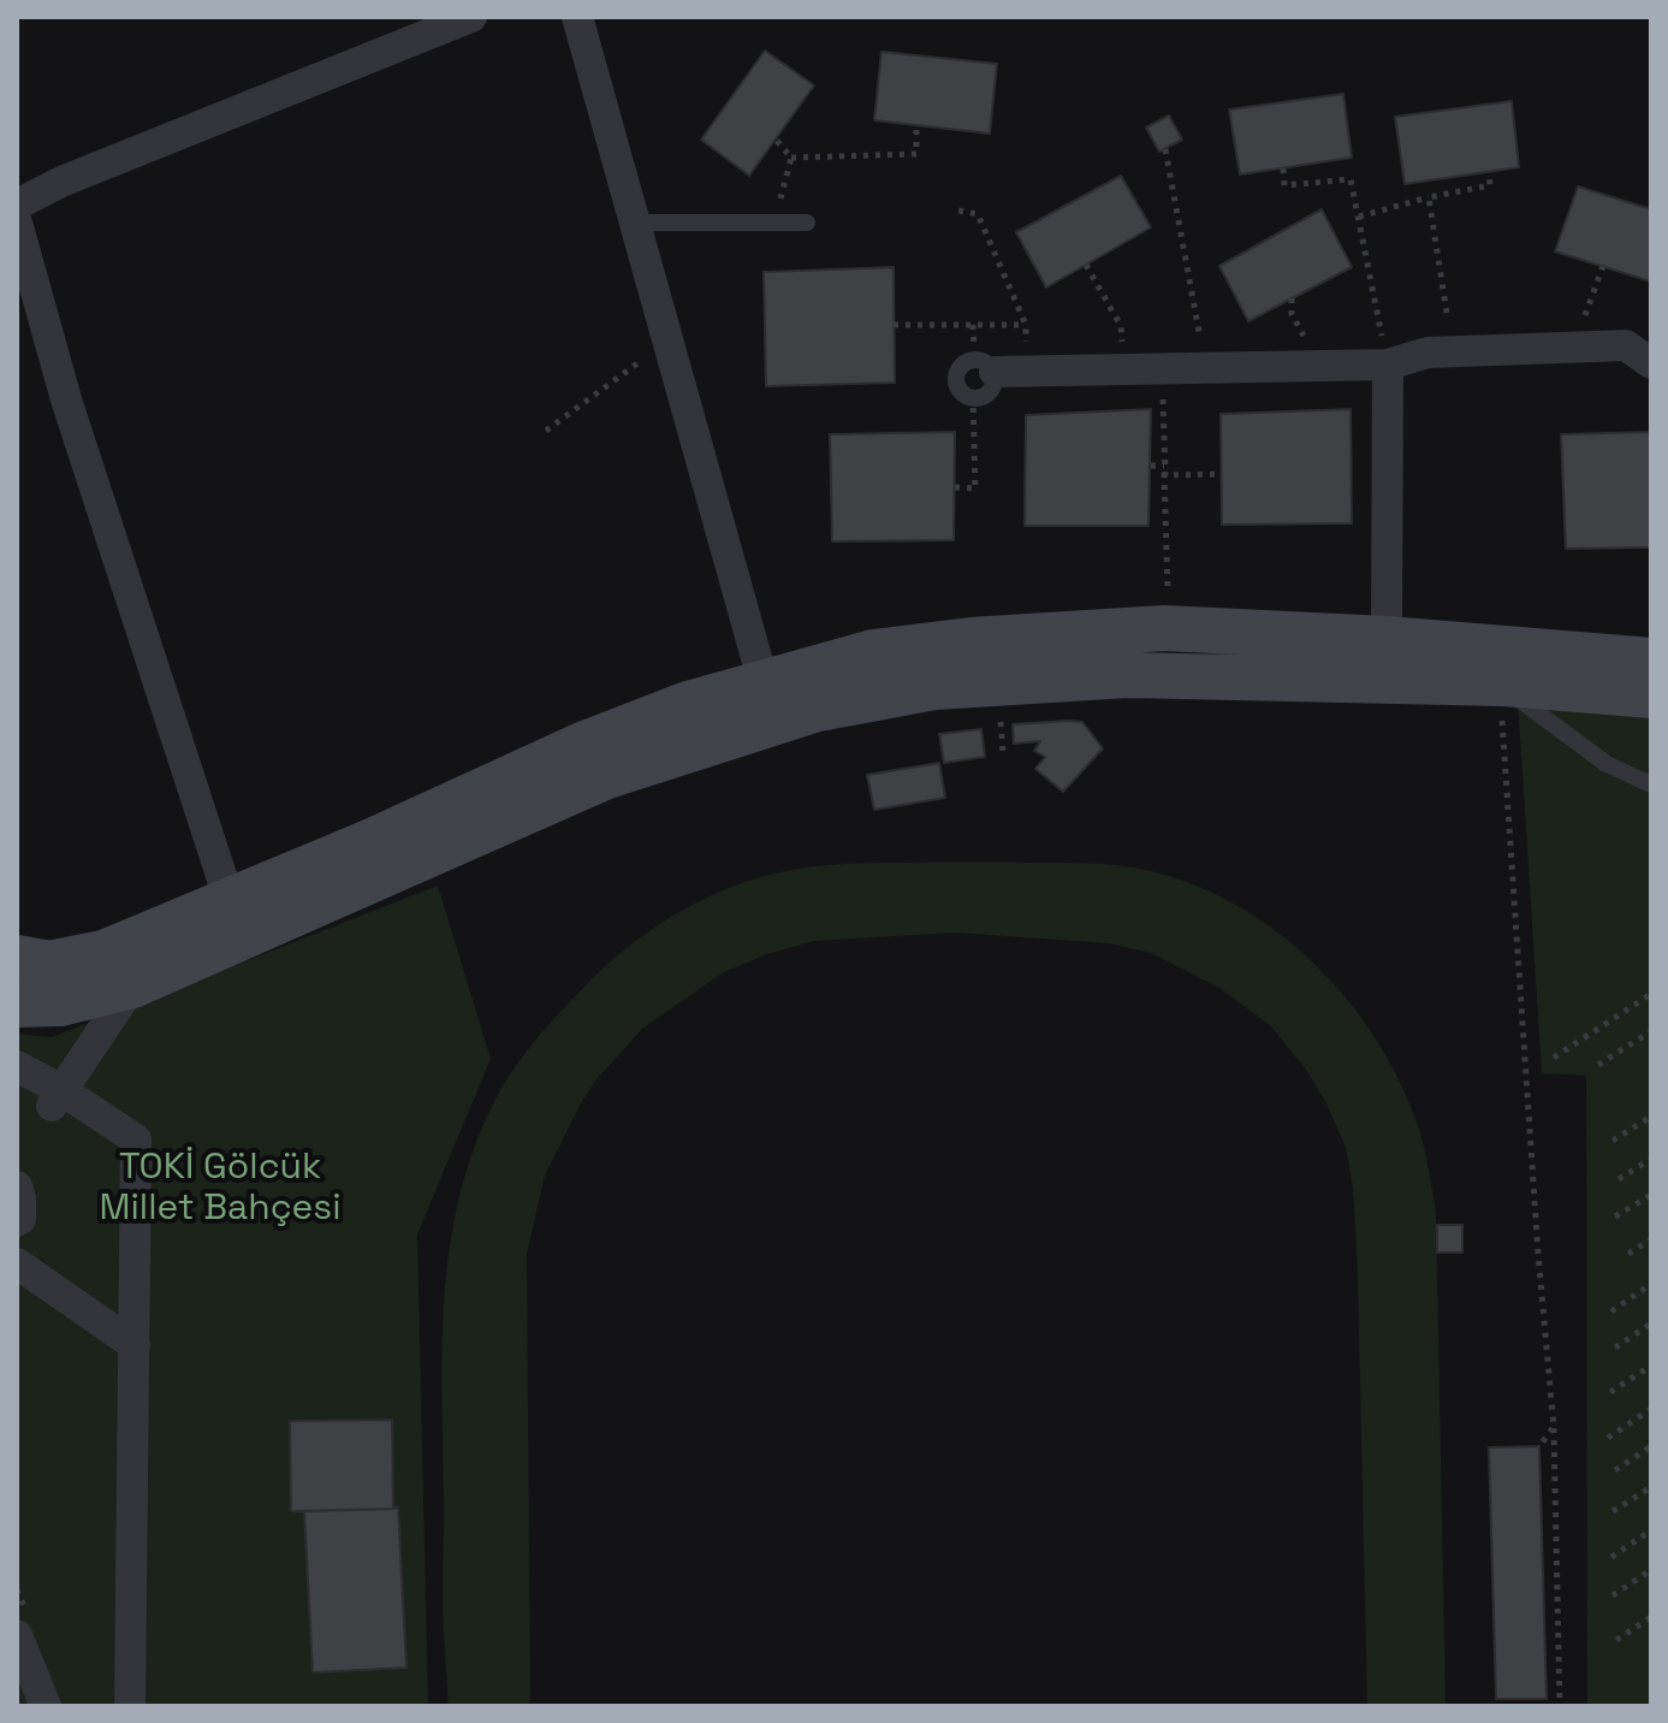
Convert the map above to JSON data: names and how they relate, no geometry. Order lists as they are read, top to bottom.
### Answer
{
  "parks": ["TOKİ Gölcük Millet Bahçesi"]
}
